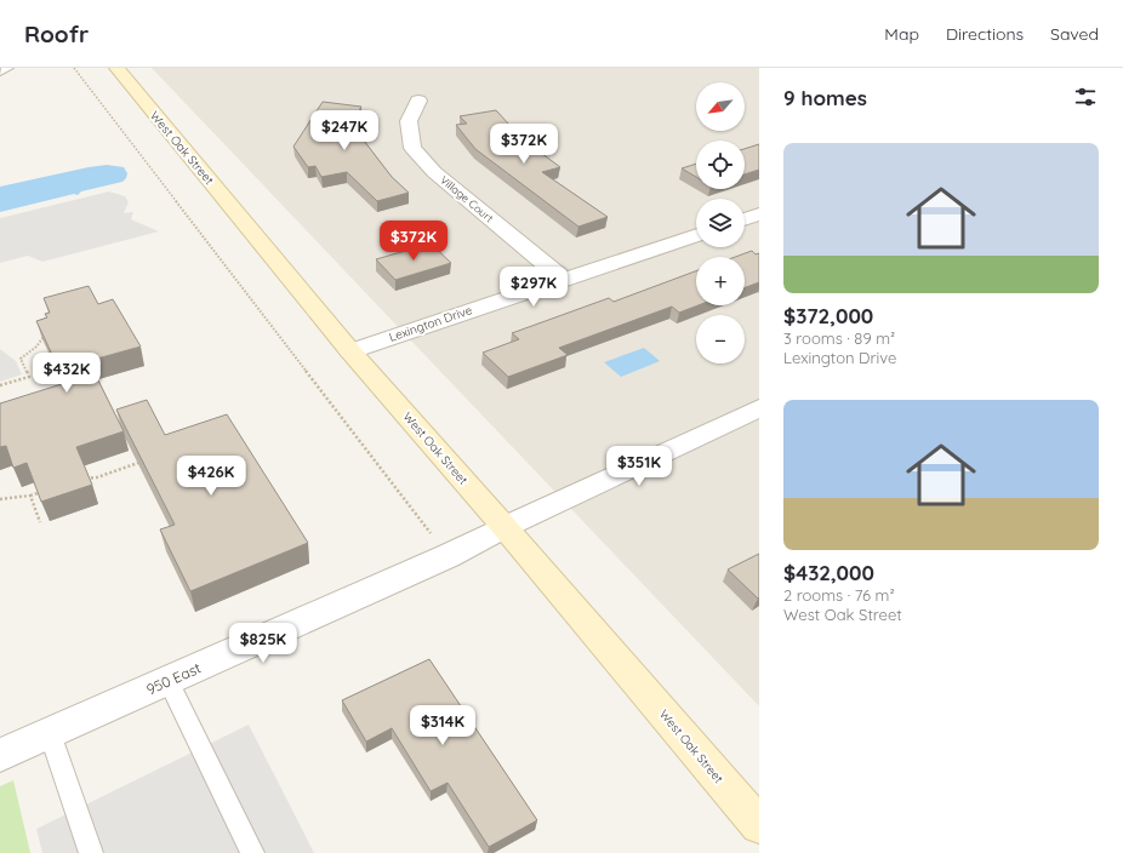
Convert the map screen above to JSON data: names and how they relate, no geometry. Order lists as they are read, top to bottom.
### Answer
{
  "streets": {
    "main road": ["West Oak Street"],
    "street": ["Village Court", "Lexington Drive", "950 East"]
  },
  "crossings": [
    ["West Oak Street", "Lexington Drive"],
    ["West Oak Street", "950 East"],
    ["Village Court", "Lexington Drive"]
  ],
  "north": "bottom left",
  "page": {
    "header": "Roofr",
    "nav": ["Map", "Directions", "Saved"],
    "heading": "9 homes",
    "map_buttons": ["+", "−"],
    "price": [
      "$247K",
      "$372K",
      "$372K",
      "$297K",
      "$432K",
      "$351K",
      "$426K",
      "$825K",
      "$314K"
    ],
    "list": [
      {
        "name": "$372,000",
        "note": "3 rooms · 89 m² · Lexington Drive"
      },
      {
        "name": "$432,000",
        "note": "2 rooms · 76 m² · West Oak Street"
      }
    ]
  }
}
